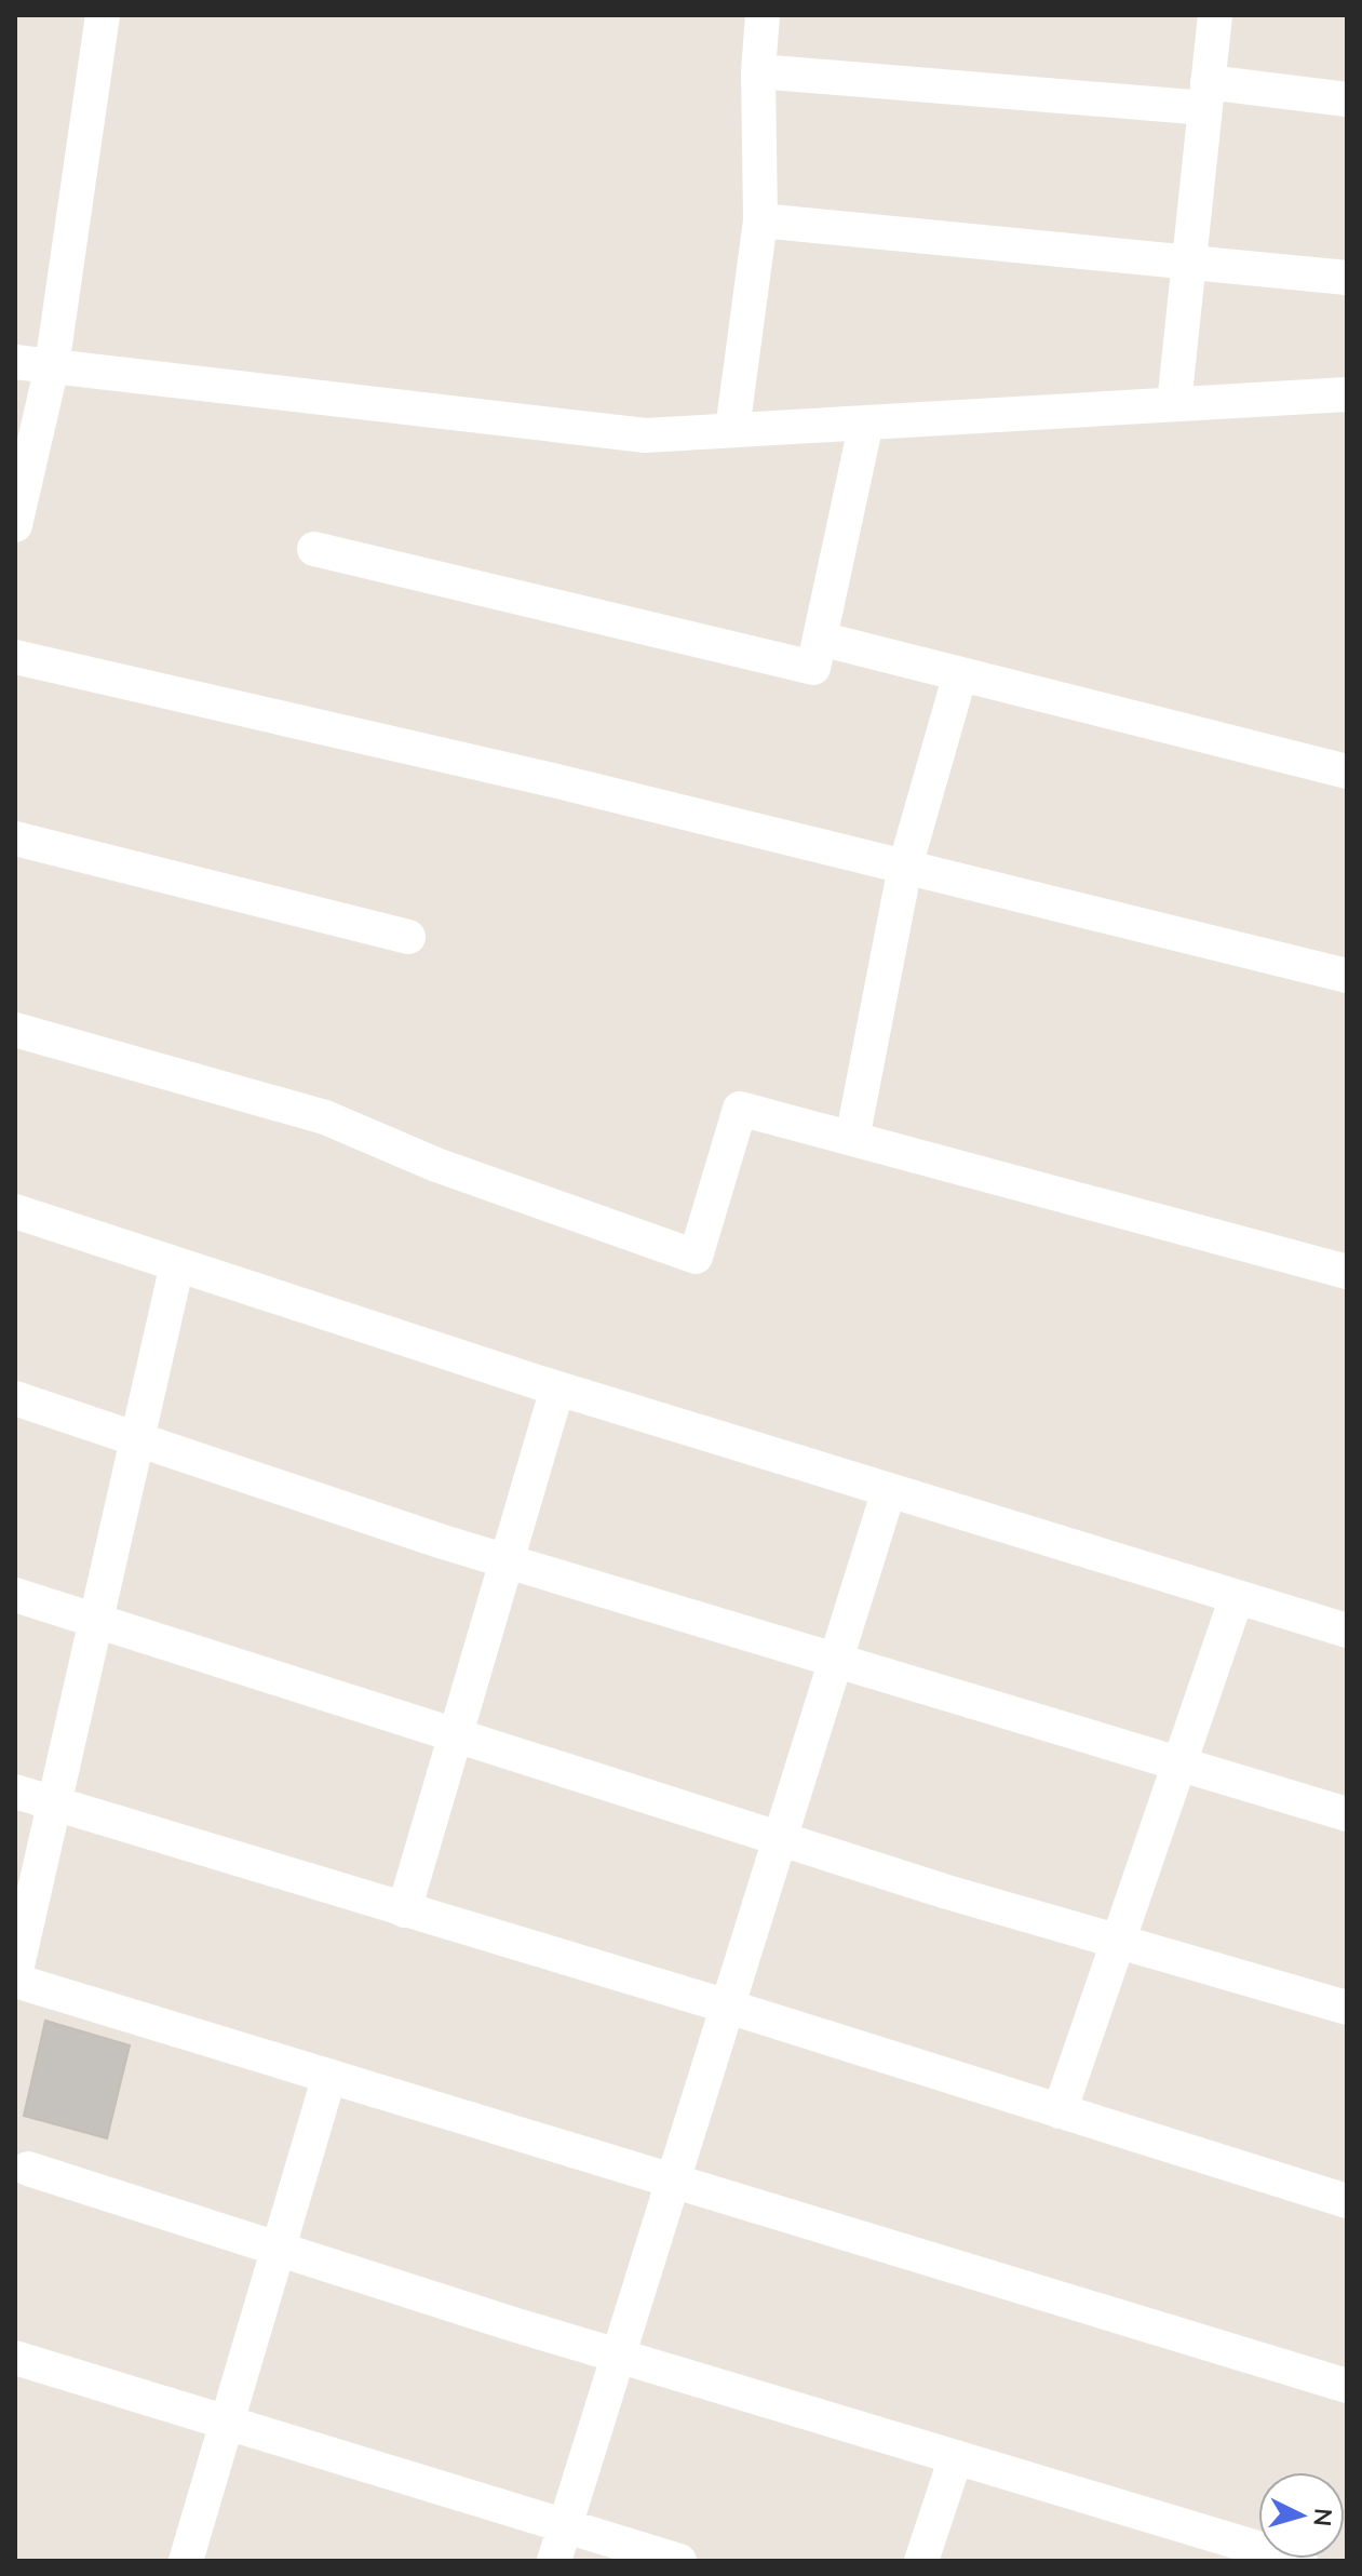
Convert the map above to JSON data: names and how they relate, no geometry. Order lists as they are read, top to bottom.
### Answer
{
  "north": "right"
}
